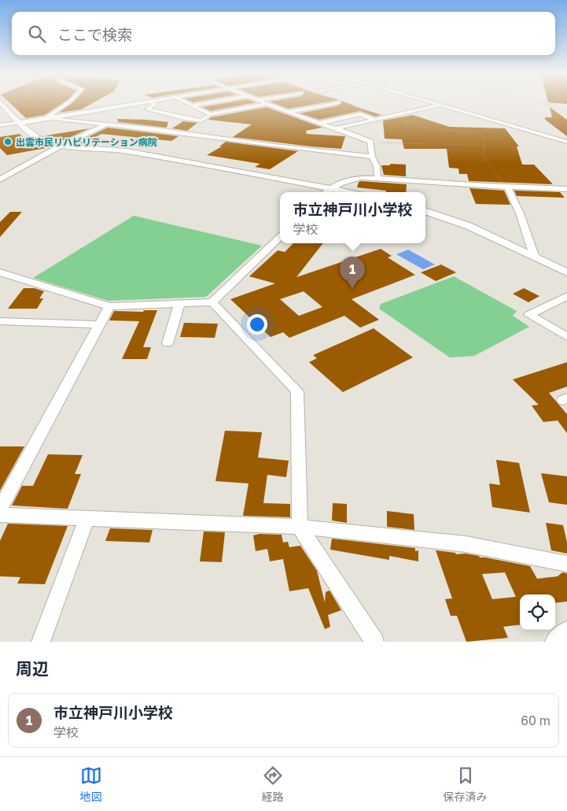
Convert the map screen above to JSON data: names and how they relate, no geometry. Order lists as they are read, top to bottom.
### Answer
{
  "places": ["出雲市民リハビリテーション病院"],
  "page": {
    "search": "ここで検索",
    "popup": ["市立神戸川小学校", "学校"],
    "pins": "1",
    "heading": "周辺",
    "list": [
      {
        "mark": "1",
        "name": "市立神戸川小学校",
        "note": "学校",
        "value": "60 m"
      }
    ],
    "nav": ["地図", "経路", "保存済み"]
  }
}
